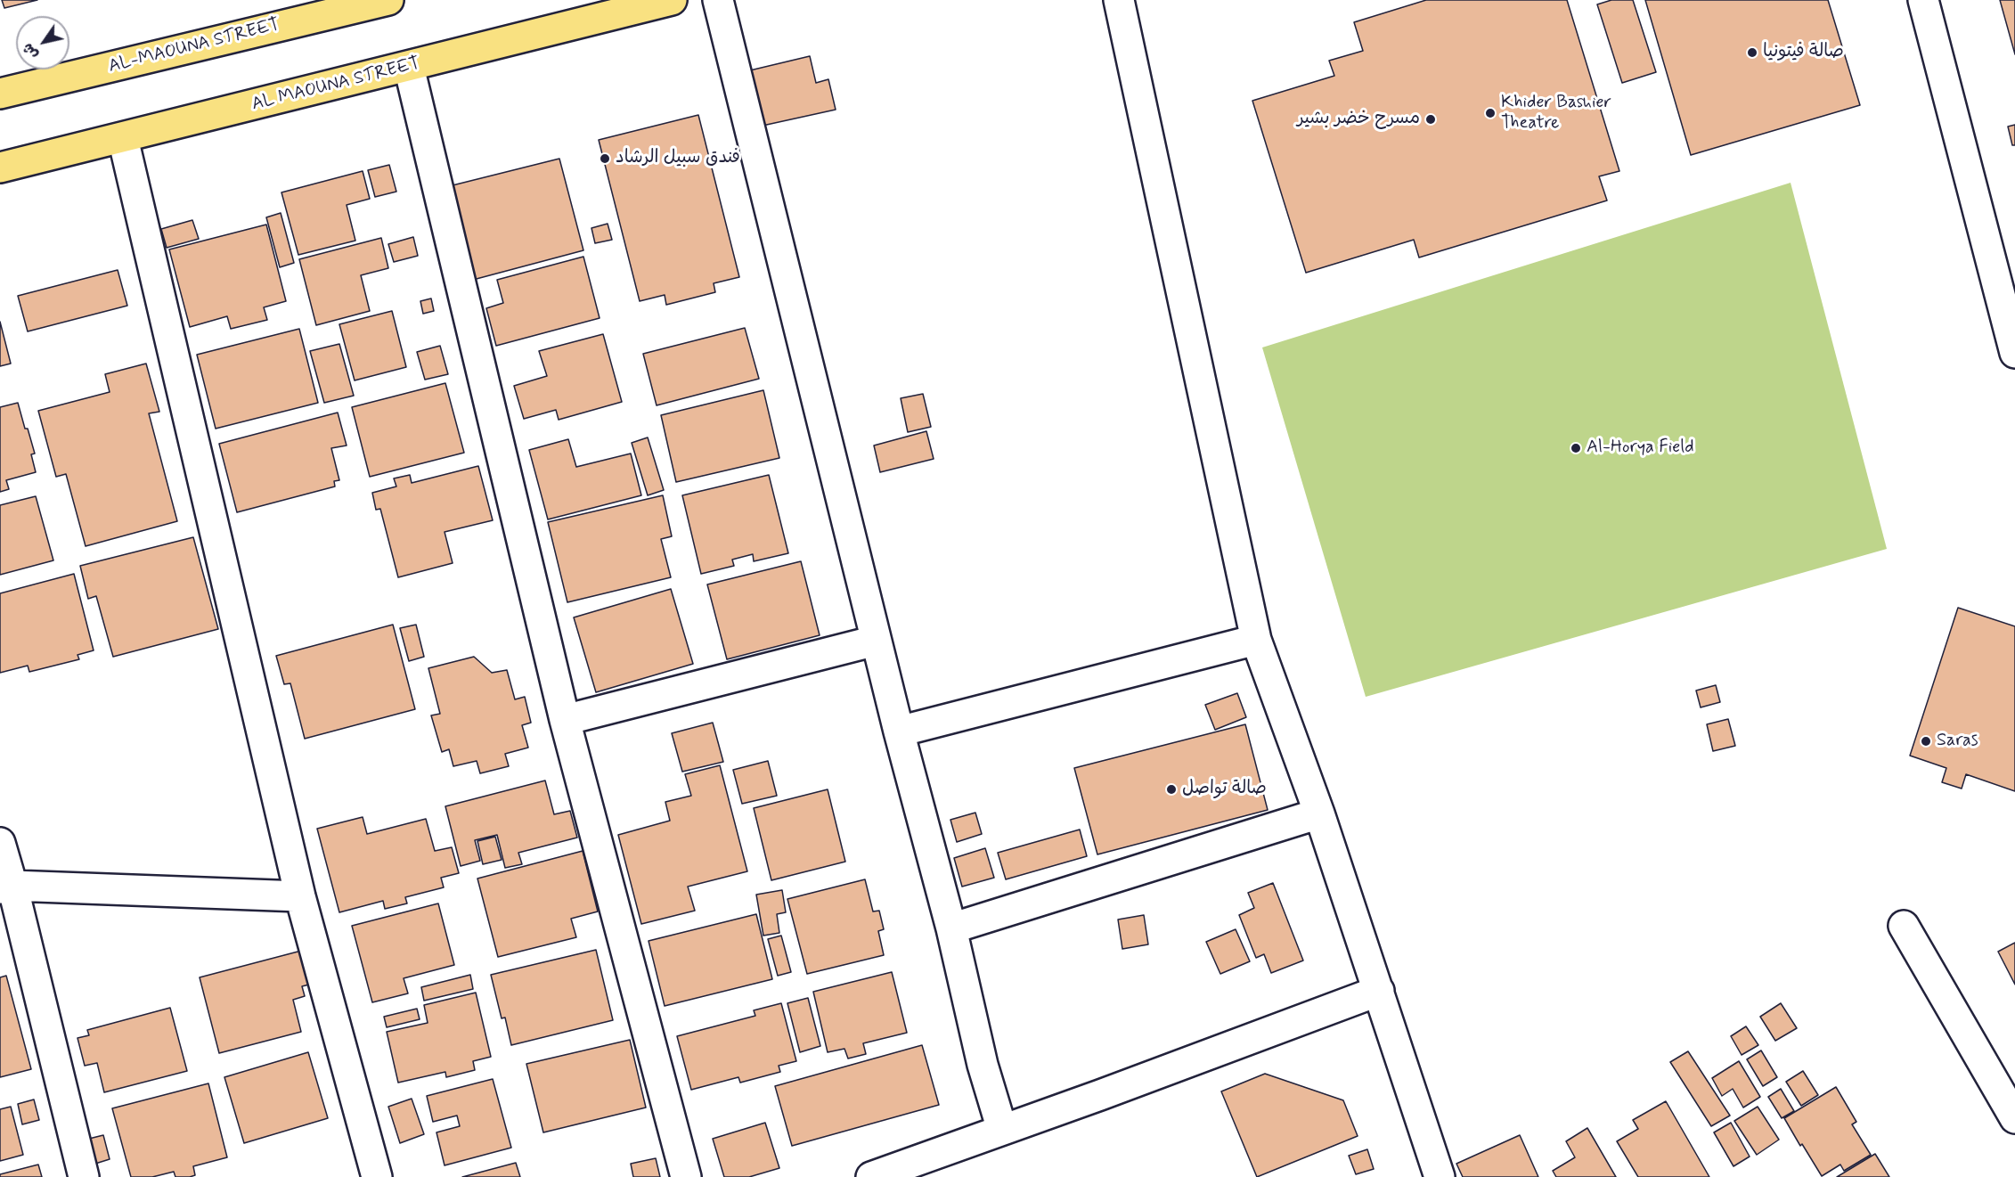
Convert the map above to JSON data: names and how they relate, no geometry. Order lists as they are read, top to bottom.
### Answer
{
  "streets": {
    "highway": ["AL-MAOUNA STREET", "AL MAOUNA STREET"]
  },
  "places": [
    "صالة فيتونيا",
    "Khider Bashier Theatre",
    "مسرح خضر بشير",
    "فندق سبيل الرشاد",
    "Al-Horya Field",
    "Saras",
    "صالة تواصل"
  ],
  "north": "bottom left"
}
